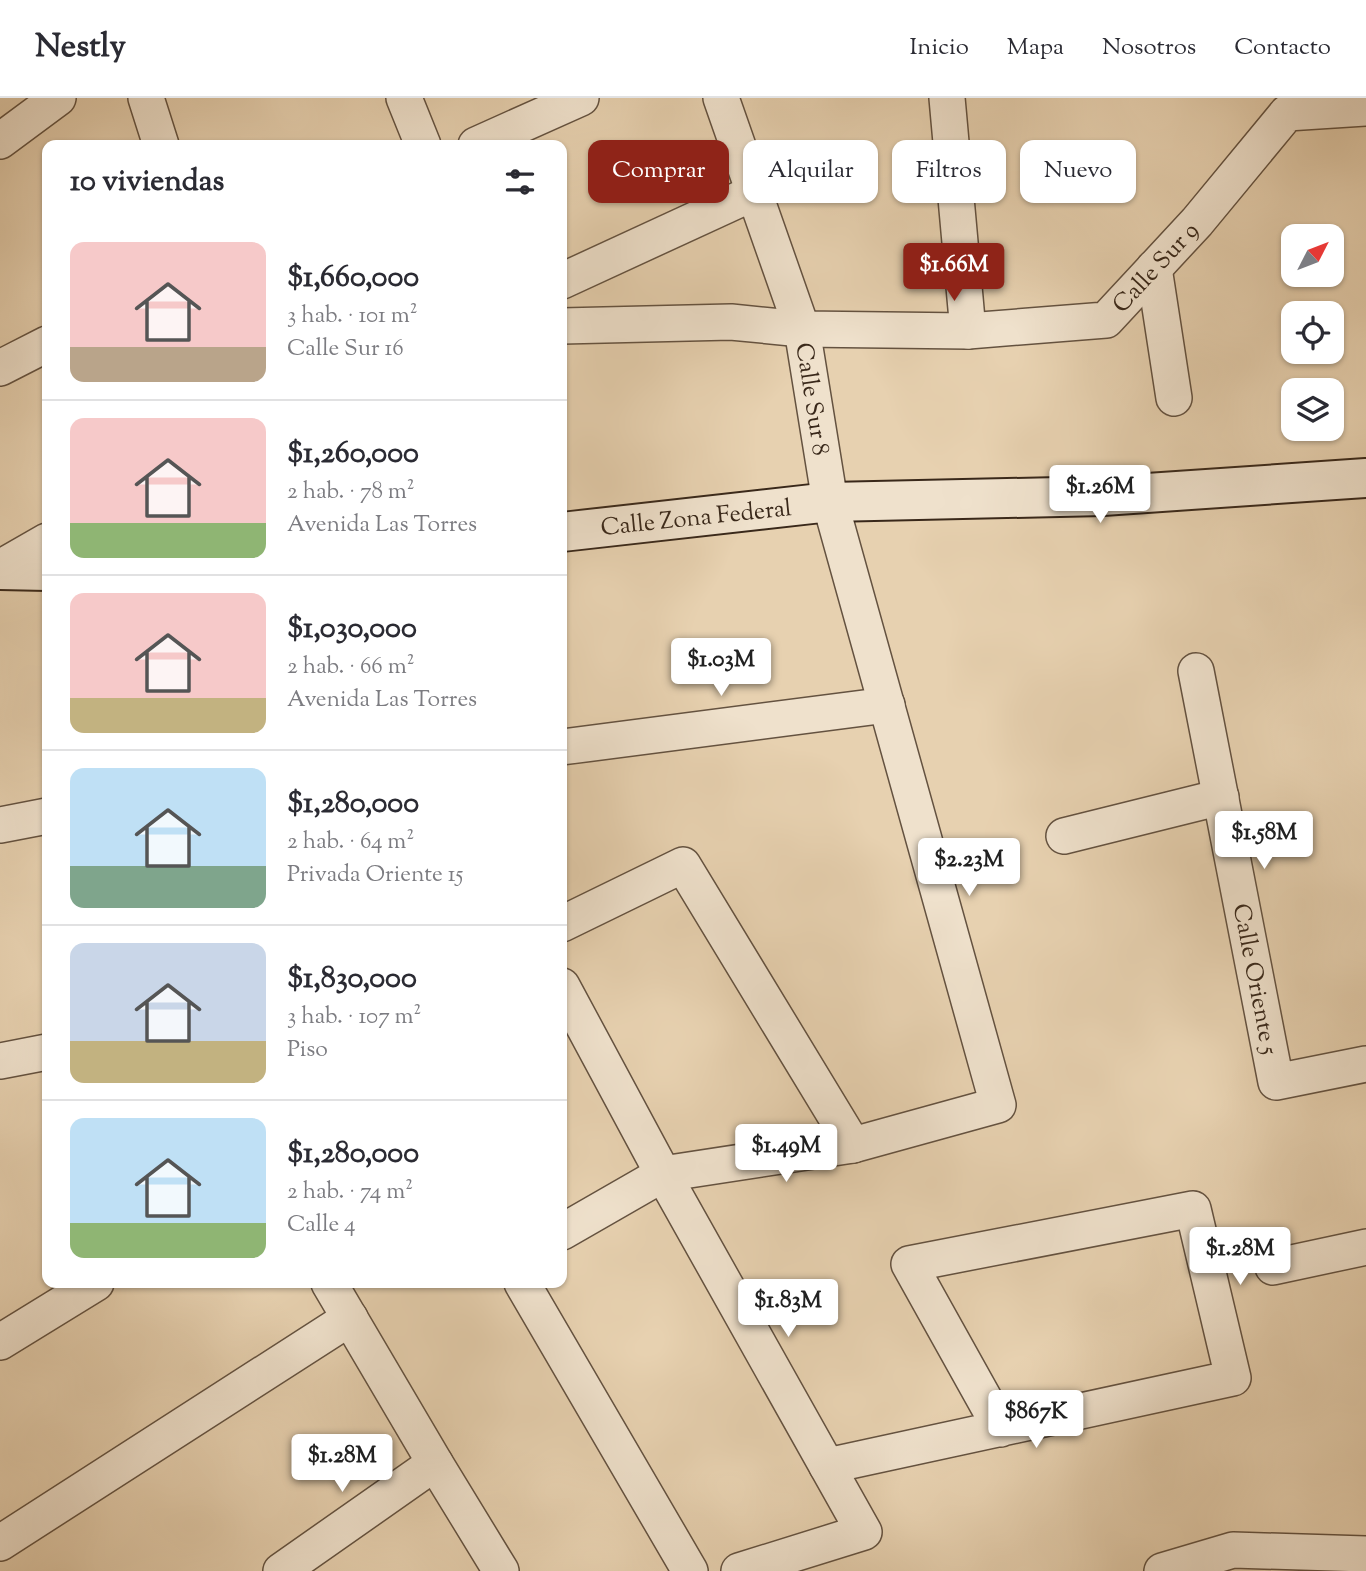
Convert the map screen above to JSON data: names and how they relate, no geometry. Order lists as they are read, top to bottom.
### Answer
{
  "streets": {
    "main road": ["Calle Zona Federal"],
    "street": ["Calle Sur 9", "Calle Sur 8", "Calle Oriente 5"]
  },
  "crossings": [
    ["Calle Sur 9", "Calle Sur 8"],
    ["Calle Sur 8", "Calle Zona Federal"]
  ],
  "north": "top right",
  "page": {
    "header": "Nestly",
    "nav": [
      "Inicio",
      "Mapa",
      "Nosotros",
      "Contacto"
    ],
    "chip": [
      "Comprar",
      "Alquilar",
      "Filtros",
      "Nuevo"
    ],
    "heading": "10 viviendas",
    "list": [
      {
        "name": "$1,660,000",
        "note": "3 hab. · 101 m² · Calle Sur 16"
      },
      {
        "name": "$1,260,000",
        "note": "2 hab. · 78 m² · Avenida Las Torres"
      },
      {
        "name": "$1,030,000",
        "note": "2 hab. · 66 m² · Avenida Las Torres"
      },
      {
        "name": "$1,280,000",
        "note": "2 hab. · 64 m² · Privada Oriente 15"
      },
      {
        "name": "$1,830,000",
        "note": "3 hab. · 107 m² · Piso"
      },
      {
        "name": "$1,280,000",
        "note": "2 hab. · 74 m² · Calle 4"
      }
    ],
    "price": [
      "$1.66M",
      "$1.26M",
      "$1.03M",
      "$1.58M",
      "$2.23M",
      "$1.49M",
      "$1.28M",
      "$1.83M",
      "$867K",
      "$1.28M"
    ]
  }
}
